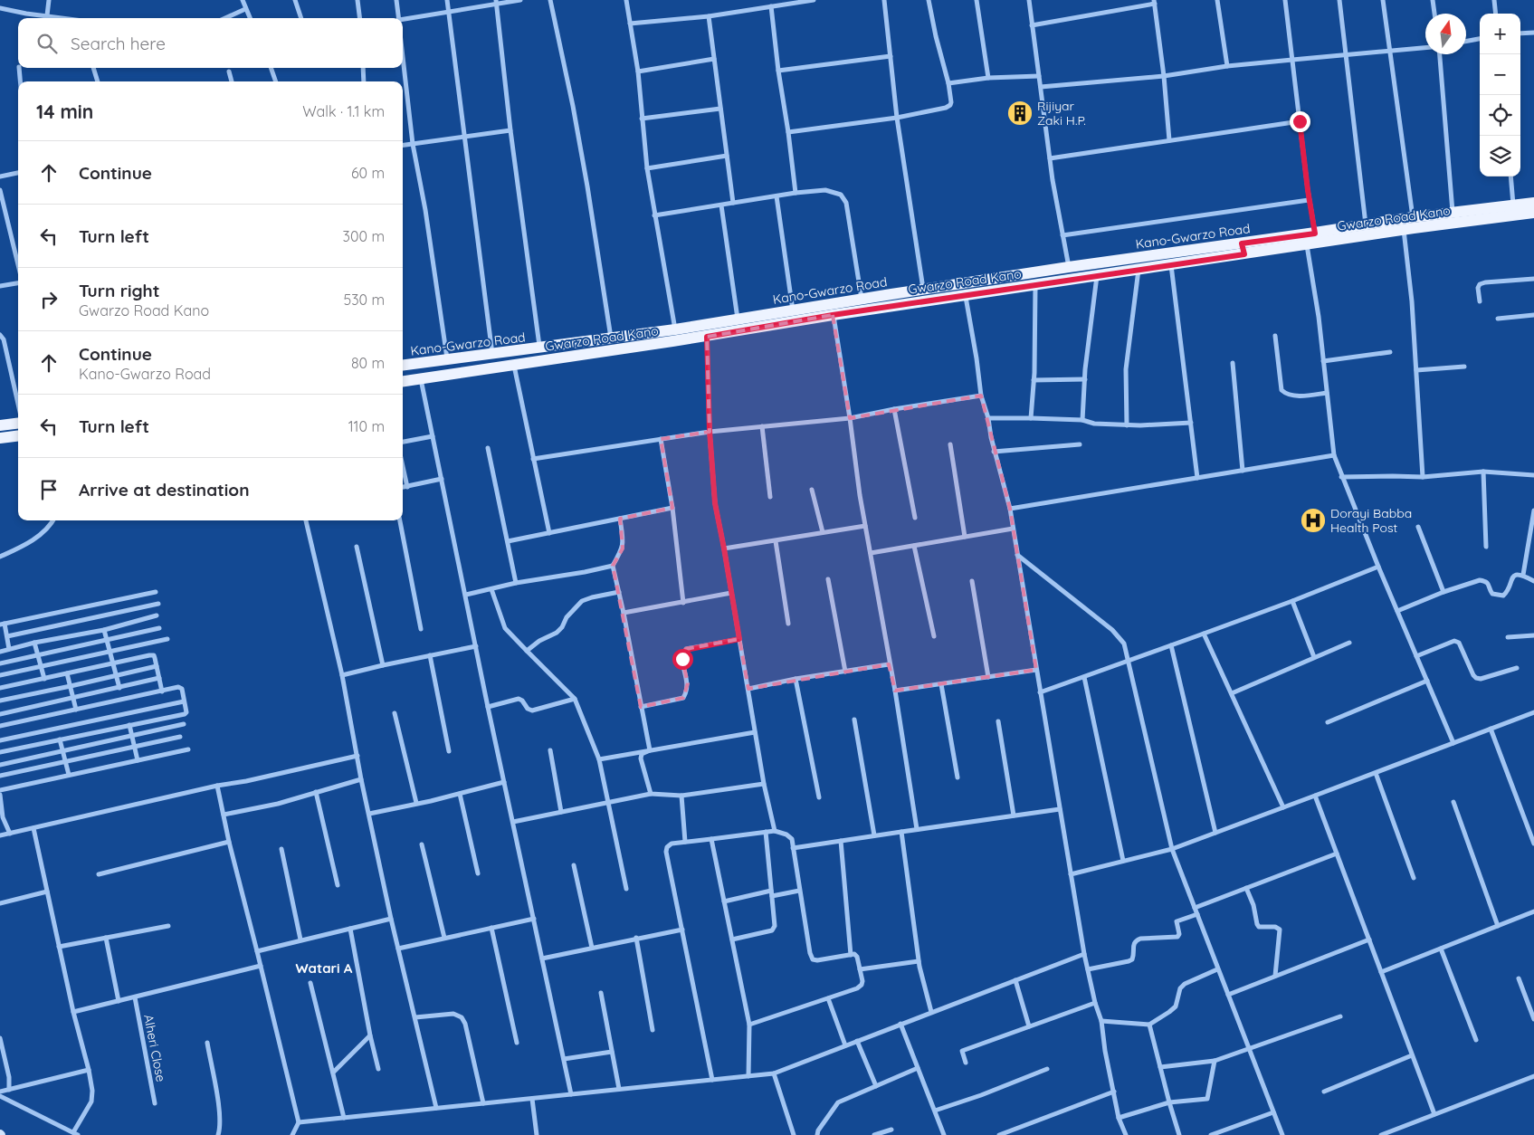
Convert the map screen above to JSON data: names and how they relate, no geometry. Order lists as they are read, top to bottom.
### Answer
{
  "streets": {
    "main road": ["Gwarzo Road Kano", "Kano-Gwarzo Road"],
    "street": ["Alheri Close"]
  },
  "crossings": [
    ["Gwarzo Road Kano", "Kano-Gwarzo Road"]
  ],
  "districts": ["Watari A"],
  "places": {
    "building": ["Rijiyar Zaki H.P."],
    "hospital": ["Dorayi Babba Health Post"]
  },
  "north": "top",
  "page": {
    "map_buttons": ["+", "−"],
    "search": "Search here",
    "heading": ["14 min", "Walk · 1.1 km"],
    "list": [
      ["Continue", "60 m"],
      ["Turn left", "300 m"],
      ["Turn right", "Gwarzo Road Kano", "530 m"],
      ["Continue", "Kano-Gwarzo Road", "80 m"],
      ["Turn left", "110 m"],
      "Arrive at destination"
    ]
  }
}
